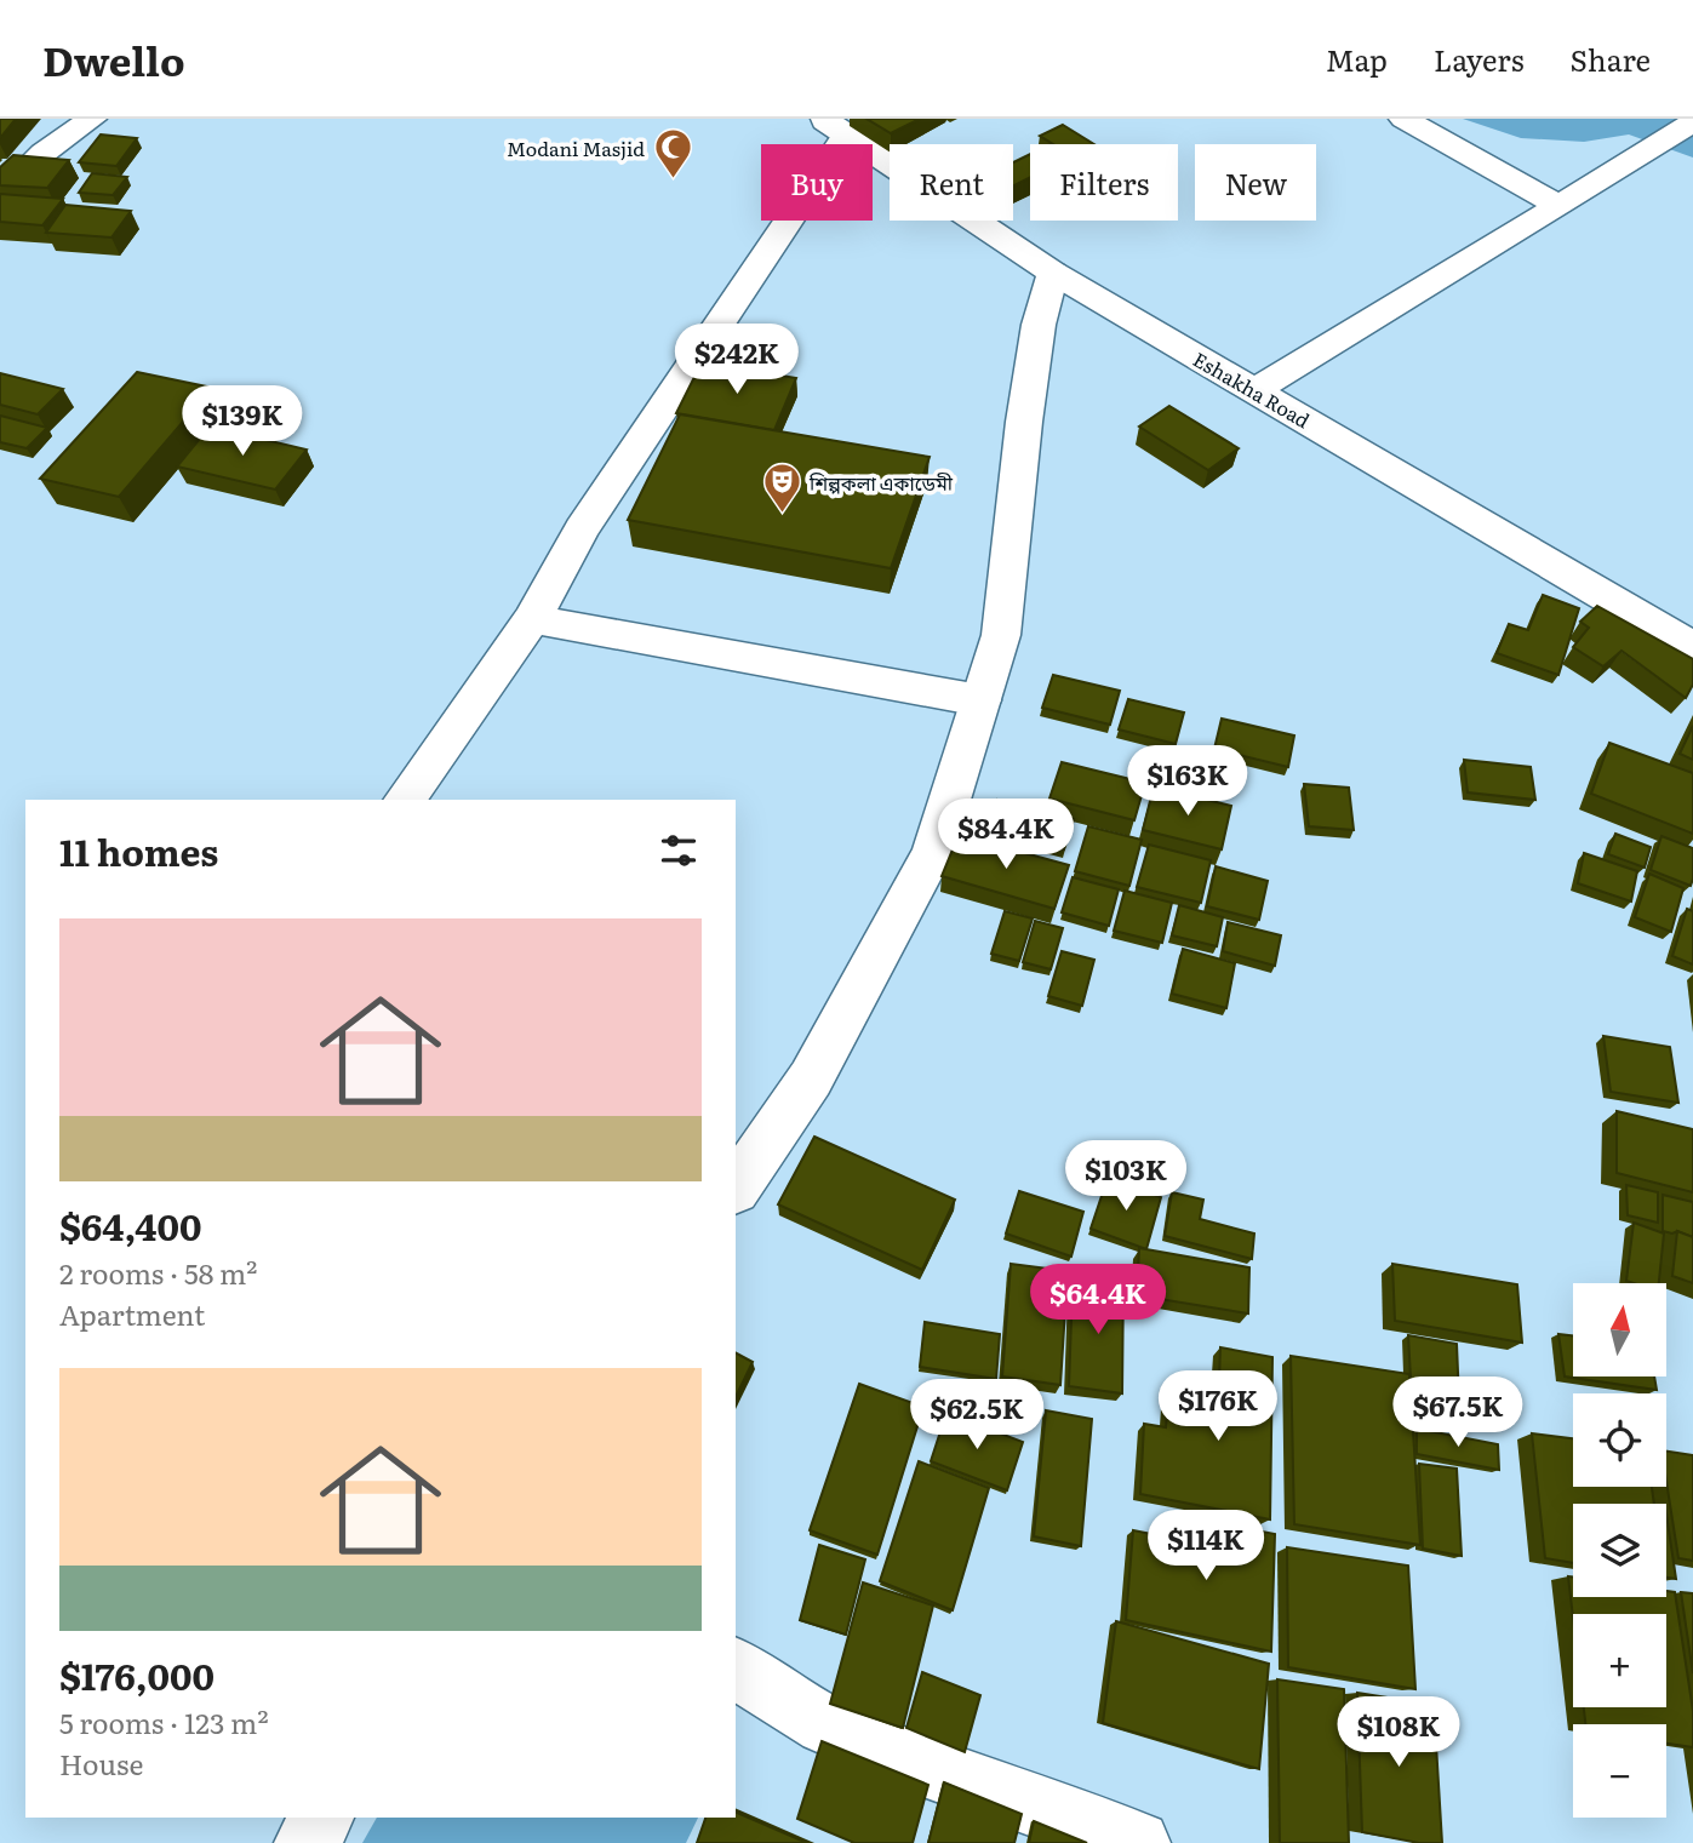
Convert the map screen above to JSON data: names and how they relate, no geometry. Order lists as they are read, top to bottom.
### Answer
{
  "streets": {
    "street": ["Eshakha Road"]
  },
  "places": {
    "mosque": ["Modani Masjid"],
    "theatre": ["শিল্পকলা একাডেমী"]
  },
  "north": "top",
  "page": {
    "header": "Dwello",
    "nav": ["Map", "Layers", "Share"],
    "chip": [
      "Buy",
      "Rent",
      "Filters",
      "New"
    ],
    "price": [
      "$242K",
      "$139K",
      "$163K",
      "$84.4K",
      "$103K",
      "$64.4K",
      "$176K",
      "$67.5K",
      "$62.5K",
      "$114K",
      "$108K"
    ],
    "heading": "11 homes",
    "list": [
      {
        "name": "$64,400",
        "note": "2 rooms · 58 m² · Apartment"
      },
      {
        "name": "$176,000",
        "note": "5 rooms · 123 m² · House"
      }
    ],
    "map_buttons": ["+", "−"]
  }
}
